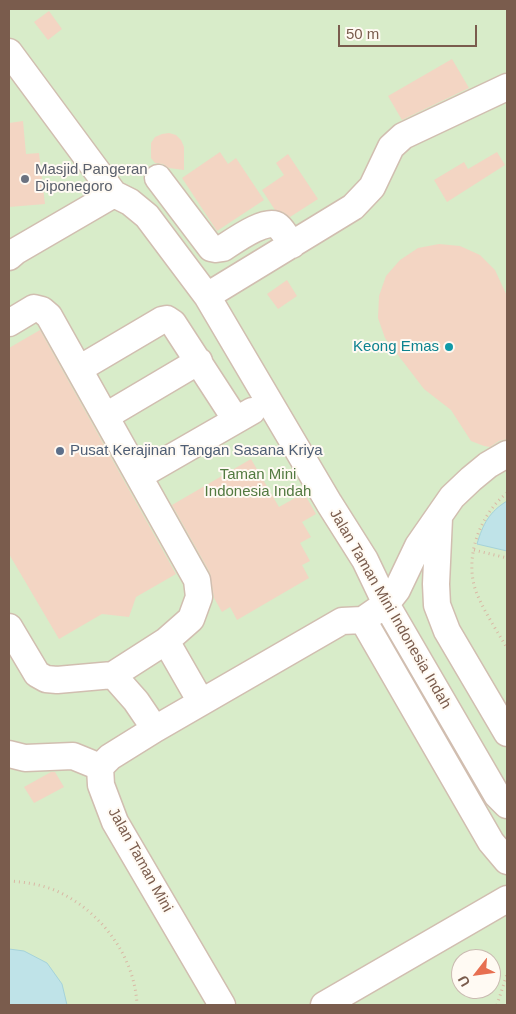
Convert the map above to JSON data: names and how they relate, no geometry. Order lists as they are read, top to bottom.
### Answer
{
  "streets": {
    "lane": ["Jalan Taman Mini Indonesia Indah", "Jalan Taman Mini"]
  },
  "parks": ["Taman Mini Indonesia Indah"],
  "places": ["Masjid Pangeran Diponegoro", "Keong Emas", "Pusat Kerajinan Tangan Sasana Kriya"],
  "scale_bar": "50 m",
  "north": "bottom left"
}
